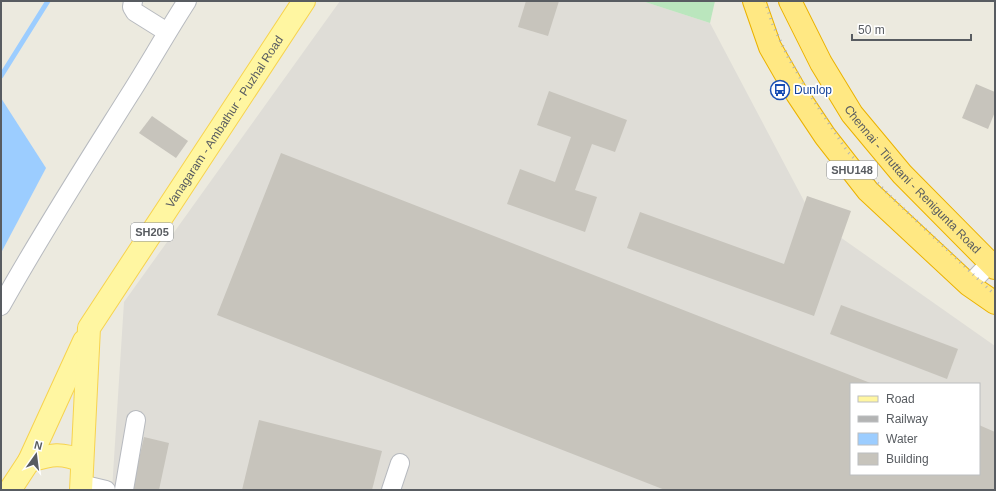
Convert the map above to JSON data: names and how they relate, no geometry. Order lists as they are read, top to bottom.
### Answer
{
  "streets": {
    "highway": ["SHU148", "Chennai - Tiruttani - Renigunta Road"],
    "main road": ["Vanagaram - Ambathur - Puzhal Road", "SH205"]
  },
  "places": {
    "bus stop": ["Dunlop"]
  },
  "legend": [
    "Road",
    "Railway",
    "Water",
    "Building"
  ],
  "scale_bar": "50 m",
  "north": "top"
}
